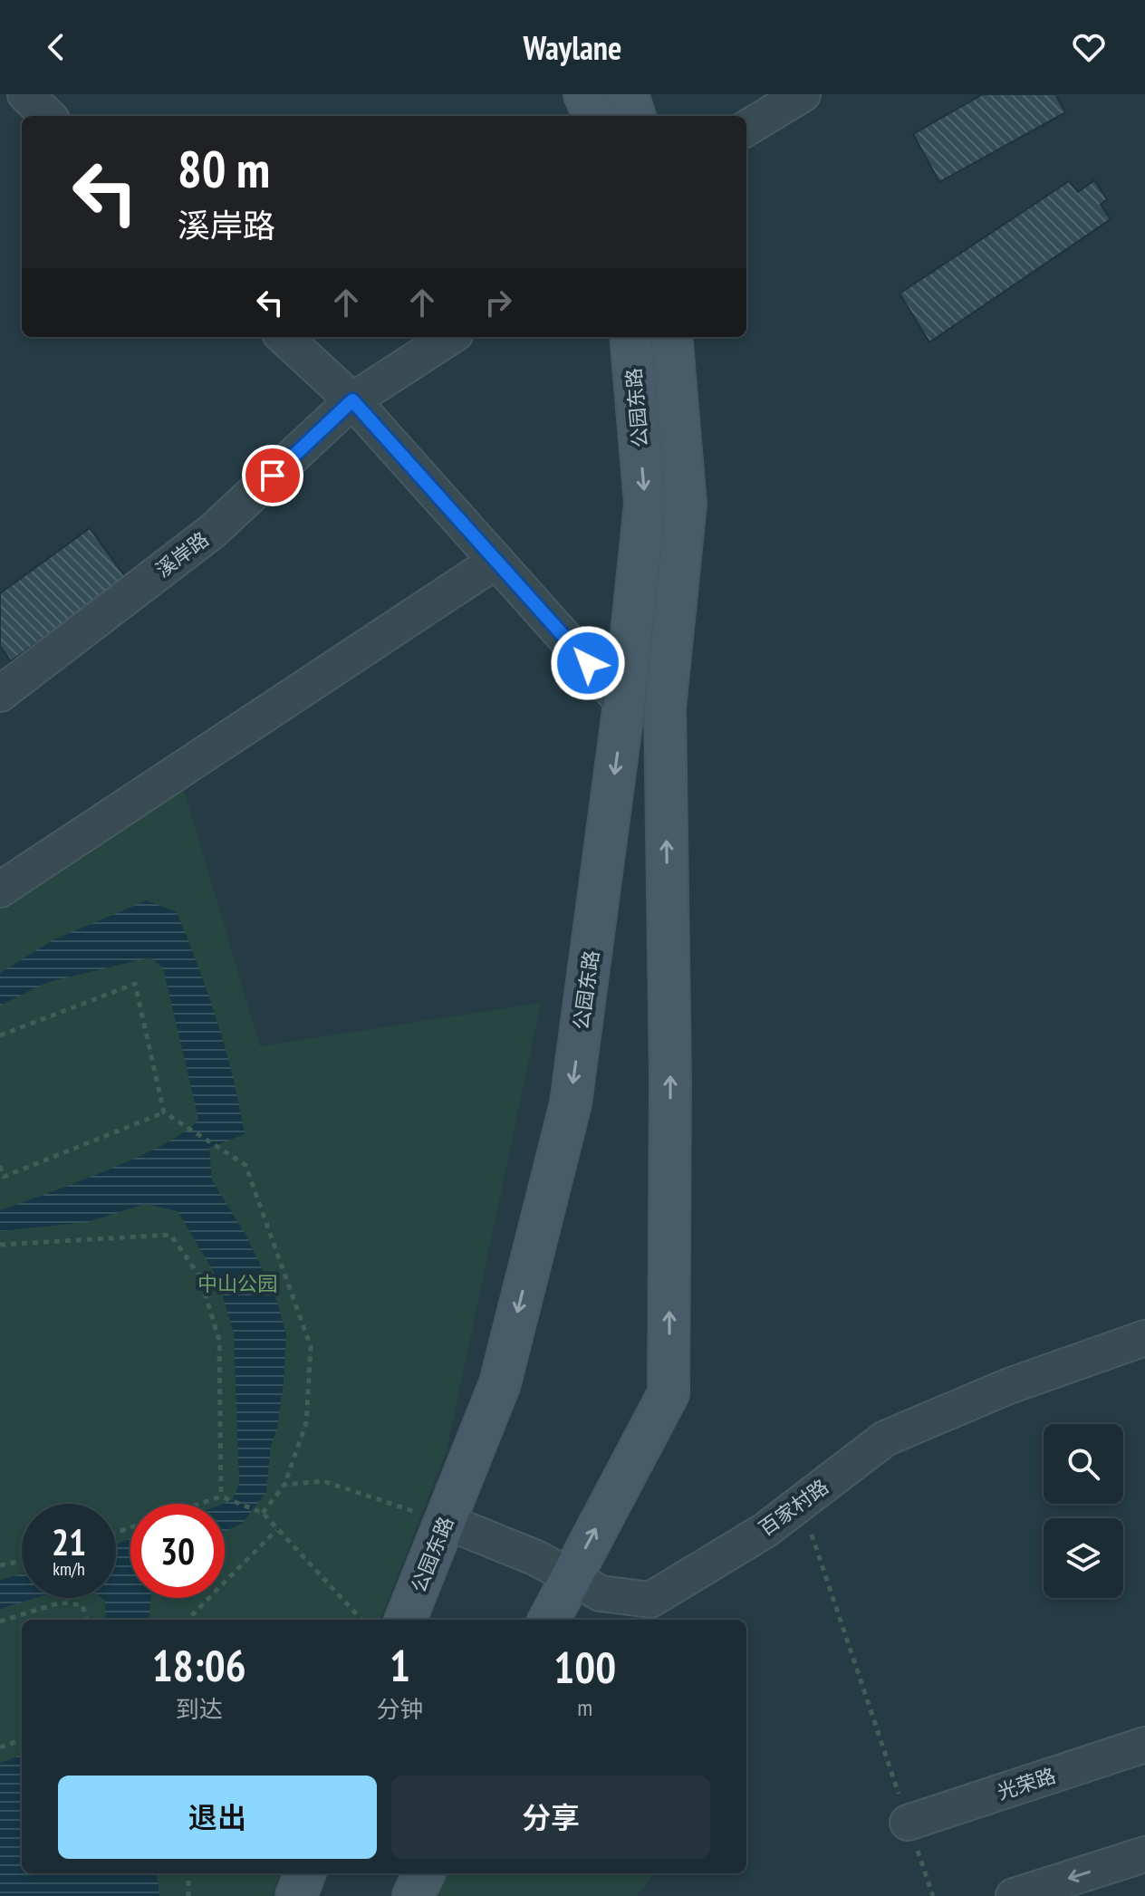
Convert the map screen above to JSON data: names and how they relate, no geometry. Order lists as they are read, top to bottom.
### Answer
{
  "streets": {
    "main road": ["公园东路"],
    "street": ["溪岸路", "百家村路", "光荣路"]
  },
  "crossings": [
    ["公园东路", "百家村路"]
  ],
  "parks": ["中山公园"],
  "page": {
    "header": "Waylane",
    "turn": ["80 m", "溪岸路"],
    "speed": "21 km/h",
    "limit": "30",
    "eta": [
      "18:06",
      "到达",
      "1",
      "分钟",
      "100",
      "m"
    ],
    "buttons": ["退出", "分享"]
  }
}
